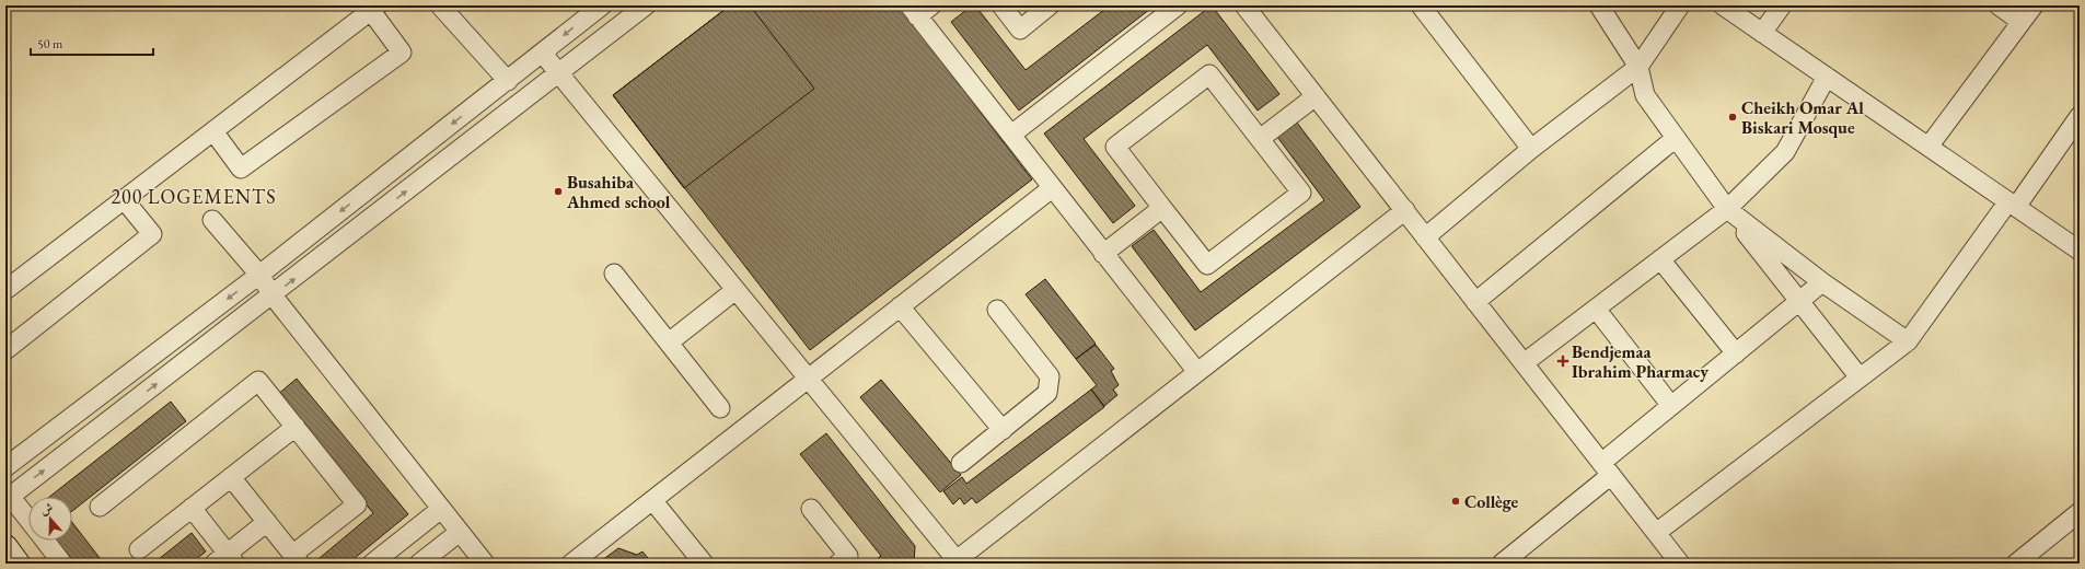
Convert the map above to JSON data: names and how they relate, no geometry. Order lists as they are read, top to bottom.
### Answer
{
  "districts": ["200 LOGEMENTS"],
  "places": {
    "other": ["Cheikh Omar Al Biskari Mosque", "Busahiba Ahmed school", "Collège"],
    "health": ["Bendjemaa Ibrahim Pharmacy"]
  },
  "scale_bar": "50 m",
  "north": "top"
}
